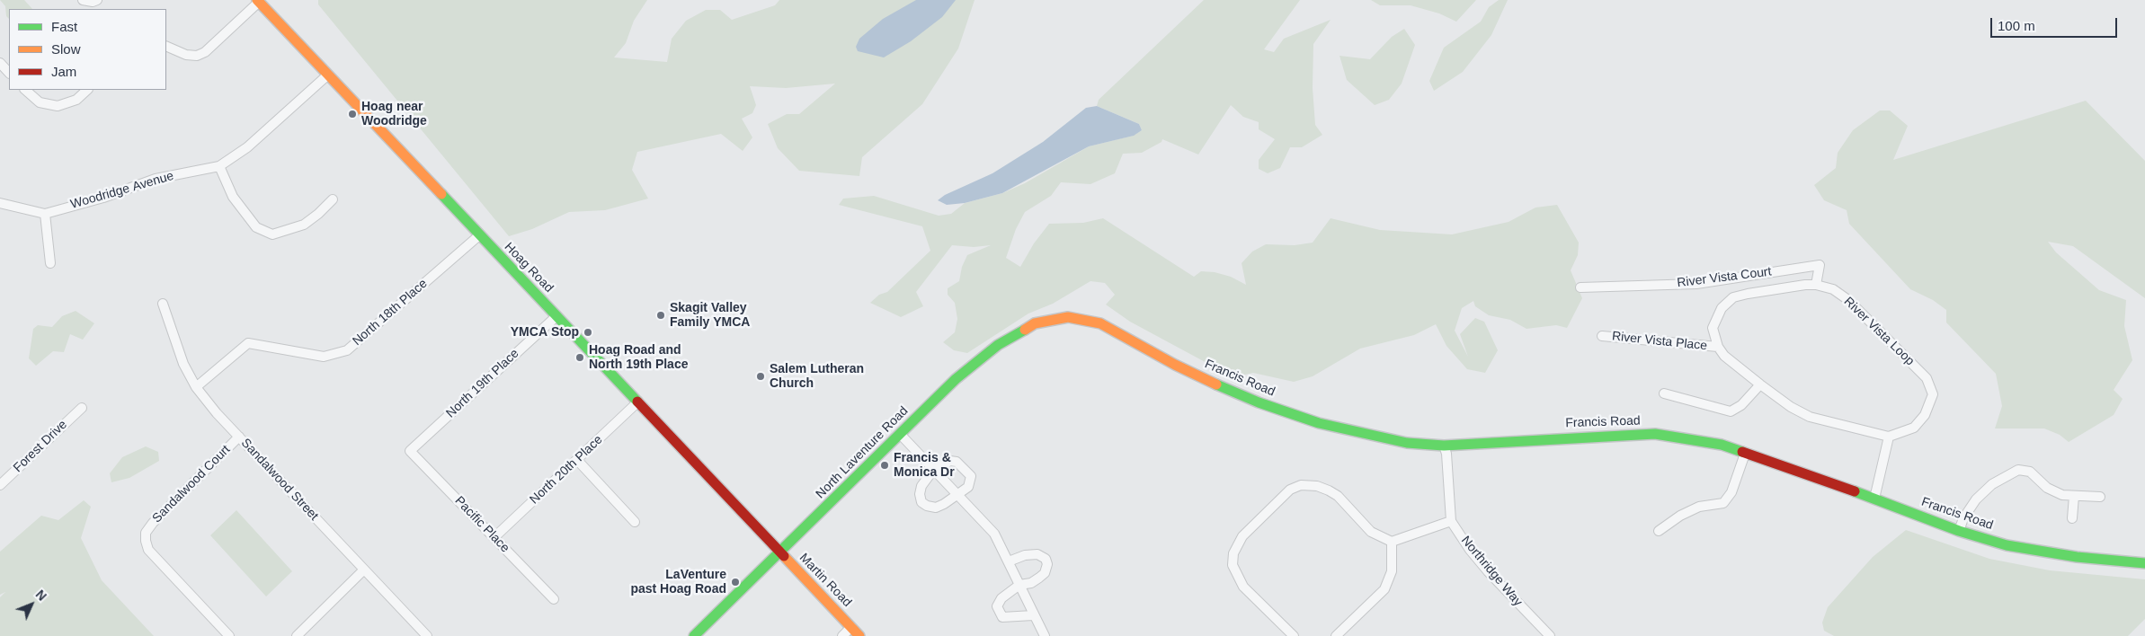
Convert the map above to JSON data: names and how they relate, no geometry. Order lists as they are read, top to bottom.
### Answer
{
  "streets": {
    "street": [
      "Woodridge Avenue",
      "Hoag Road",
      "River Vista Court",
      "North 18th Place",
      "River Vista Loop",
      "River Vista Place",
      "Francis Road",
      "North 19th Place",
      "Forest Drive",
      "North Laventure Road",
      "North 20th Place",
      "Sandalwood Street",
      "Sandalwood Court",
      "Pacific Place",
      "Northridge Way",
      "Martin Road"
    ]
  },
  "crossings": [
    ["Woodridge Avenue", "Hoag Road"],
    ["Hoag Road", "North 18th Place"],
    ["Hoag Road", "North 19th Place"],
    ["Hoag Road", "North Laventure Road"],
    ["Hoag Road", "North 20th Place"],
    ["Hoag Road", "Martin Road"],
    ["River Vista Court", "River Vista Loop"],
    ["North 18th Place", "Sandalwood Street"],
    ["River Vista Loop", "River Vista Place"],
    ["Francis Road", "North Laventure Road"],
    ["Francis Road", "Northridge Way"],
    ["North 19th Place", "Pacific Place"],
    ["North Laventure Road", "Martin Road"],
    ["North 20th Place", "Pacific Place"],
    ["Sandalwood Street", "Sandalwood Court"]
  ],
  "places": [
    "Hoag near Woodridge",
    "Skagit Valley Family YMCA",
    "YMCA Stop",
    "Hoag Road and North 19th Place",
    "Salem Lutheran Church",
    "Francis & Monica Dr",
    "LaVenture past Hoag Road"
  ],
  "legend": ["Fast", "Slow", "Jam"],
  "scale_bar": "100 m",
  "north": "top right"
}
